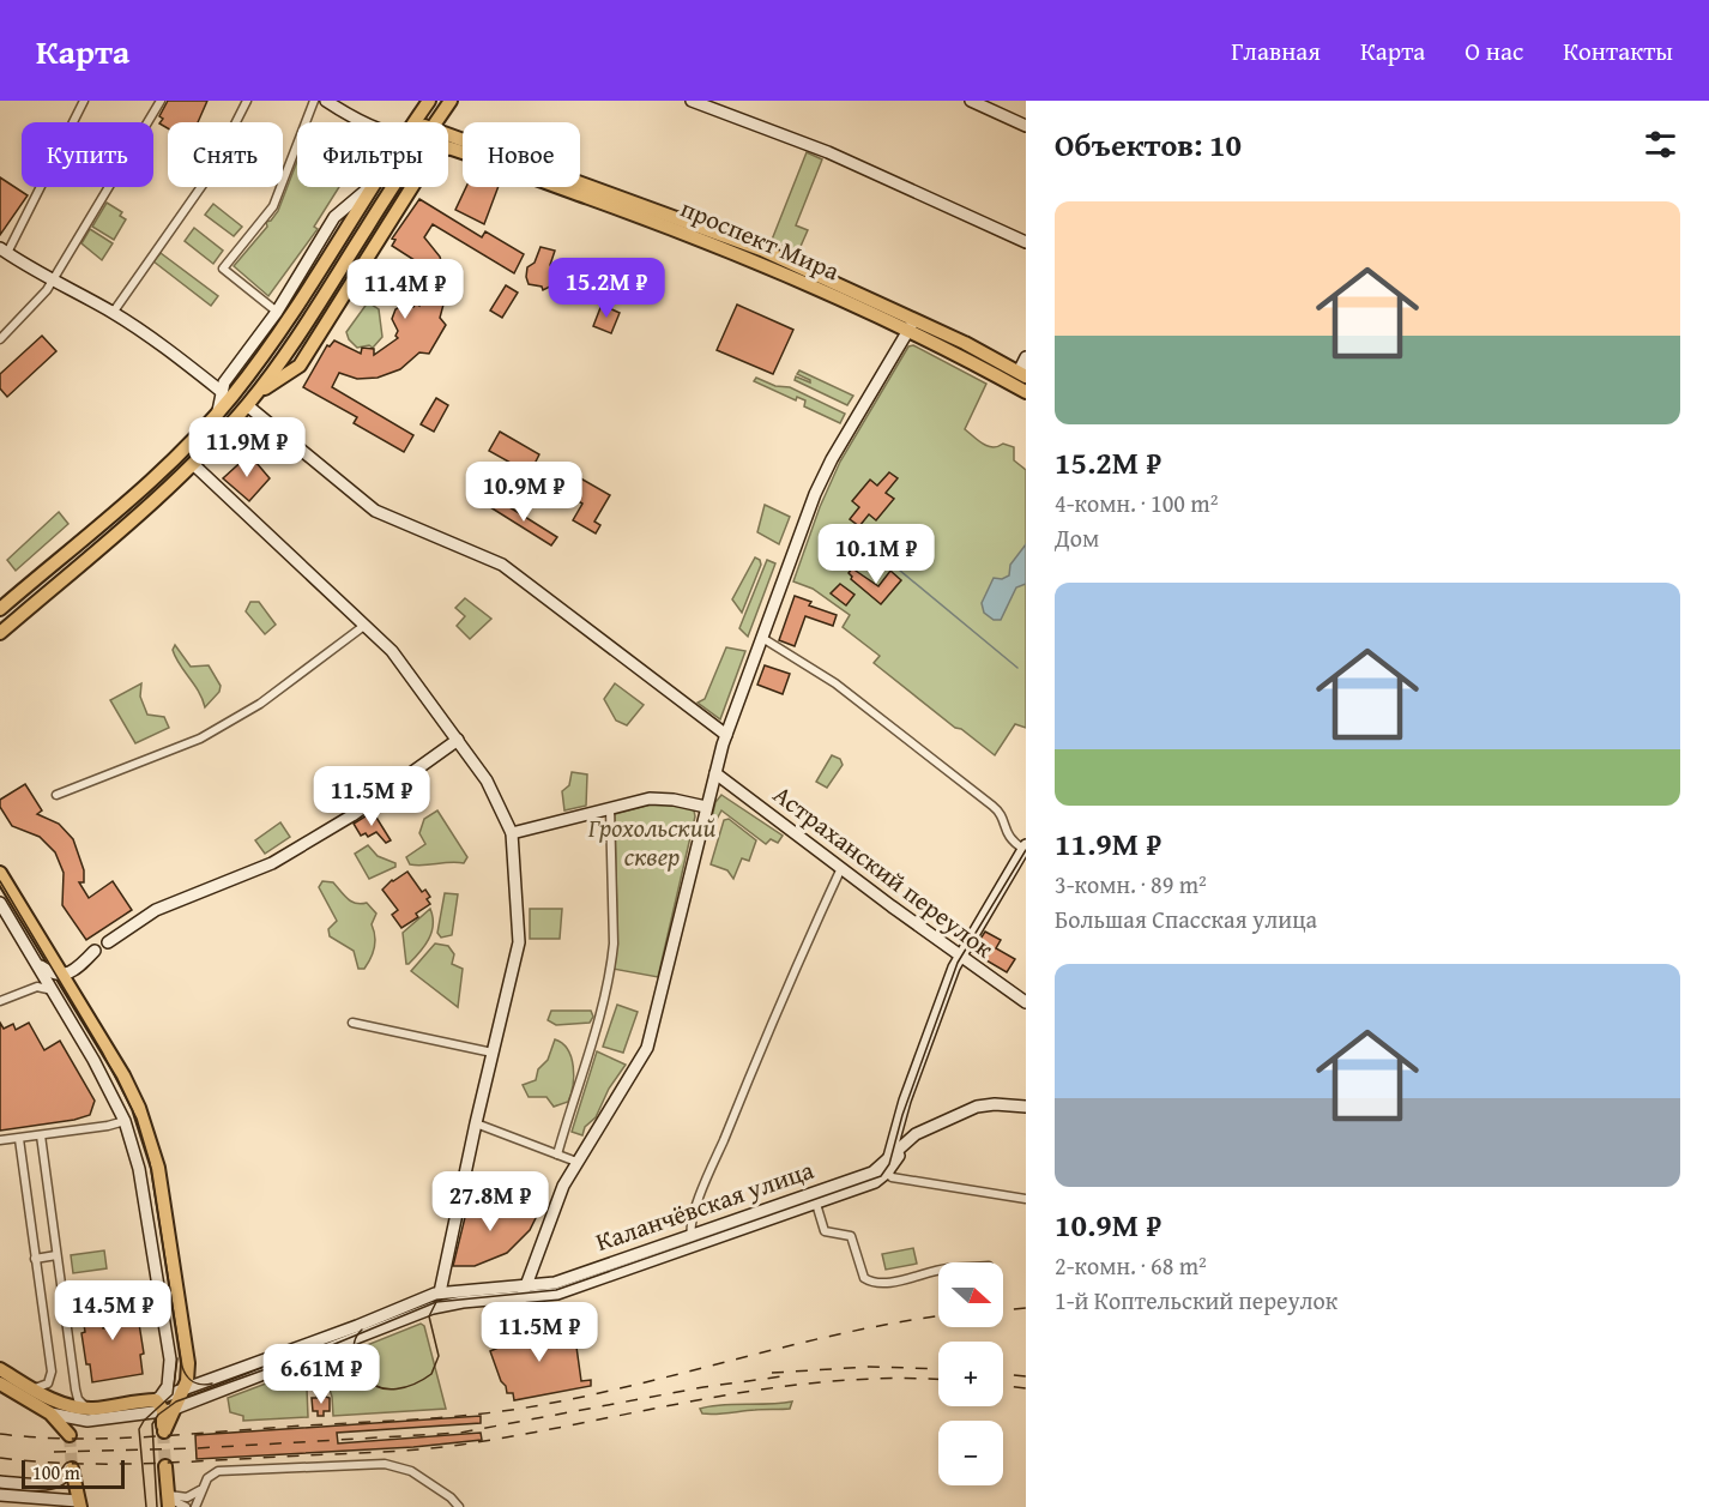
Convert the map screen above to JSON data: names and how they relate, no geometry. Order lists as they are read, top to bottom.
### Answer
{
  "streets": {
    "main road": ["проспект Мира", "Каланчёвская улица"],
    "street": ["Астраханский переулок"]
  },
  "parks": ["Грохольский сквер"],
  "scale_bar": "100 m",
  "north": "right",
  "page": {
    "header": "Карта",
    "nav": [
      "Главная",
      "Карта",
      "О нас",
      "Контакты"
    ],
    "heading": "Объектов: 10",
    "chip": [
      "Купить",
      "Снять",
      "Фильтры",
      "Новое"
    ],
    "list": [
      {
        "name": "15.2M ₽",
        "note": "4-комн. · 100 m² · Дом"
      },
      {
        "name": "11.9M ₽",
        "note": "3-комн. · 89 m² · Большая Спасская улица"
      },
      {
        "name": "10.9M ₽",
        "note": "2-комн. · 68 m² · 1-й Коптельский переулок"
      }
    ],
    "price": [
      "15.2M ₽",
      "11.4M ₽",
      "11.9M ₽",
      "10.9M ₽",
      "10.1M ₽",
      "11.5M ₽",
      "27.8M ₽",
      "14.5M ₽",
      "11.5M ₽",
      "6.61M ₽"
    ],
    "map_buttons": ["+", "−"],
    "scale": "100 m"
  }
}
